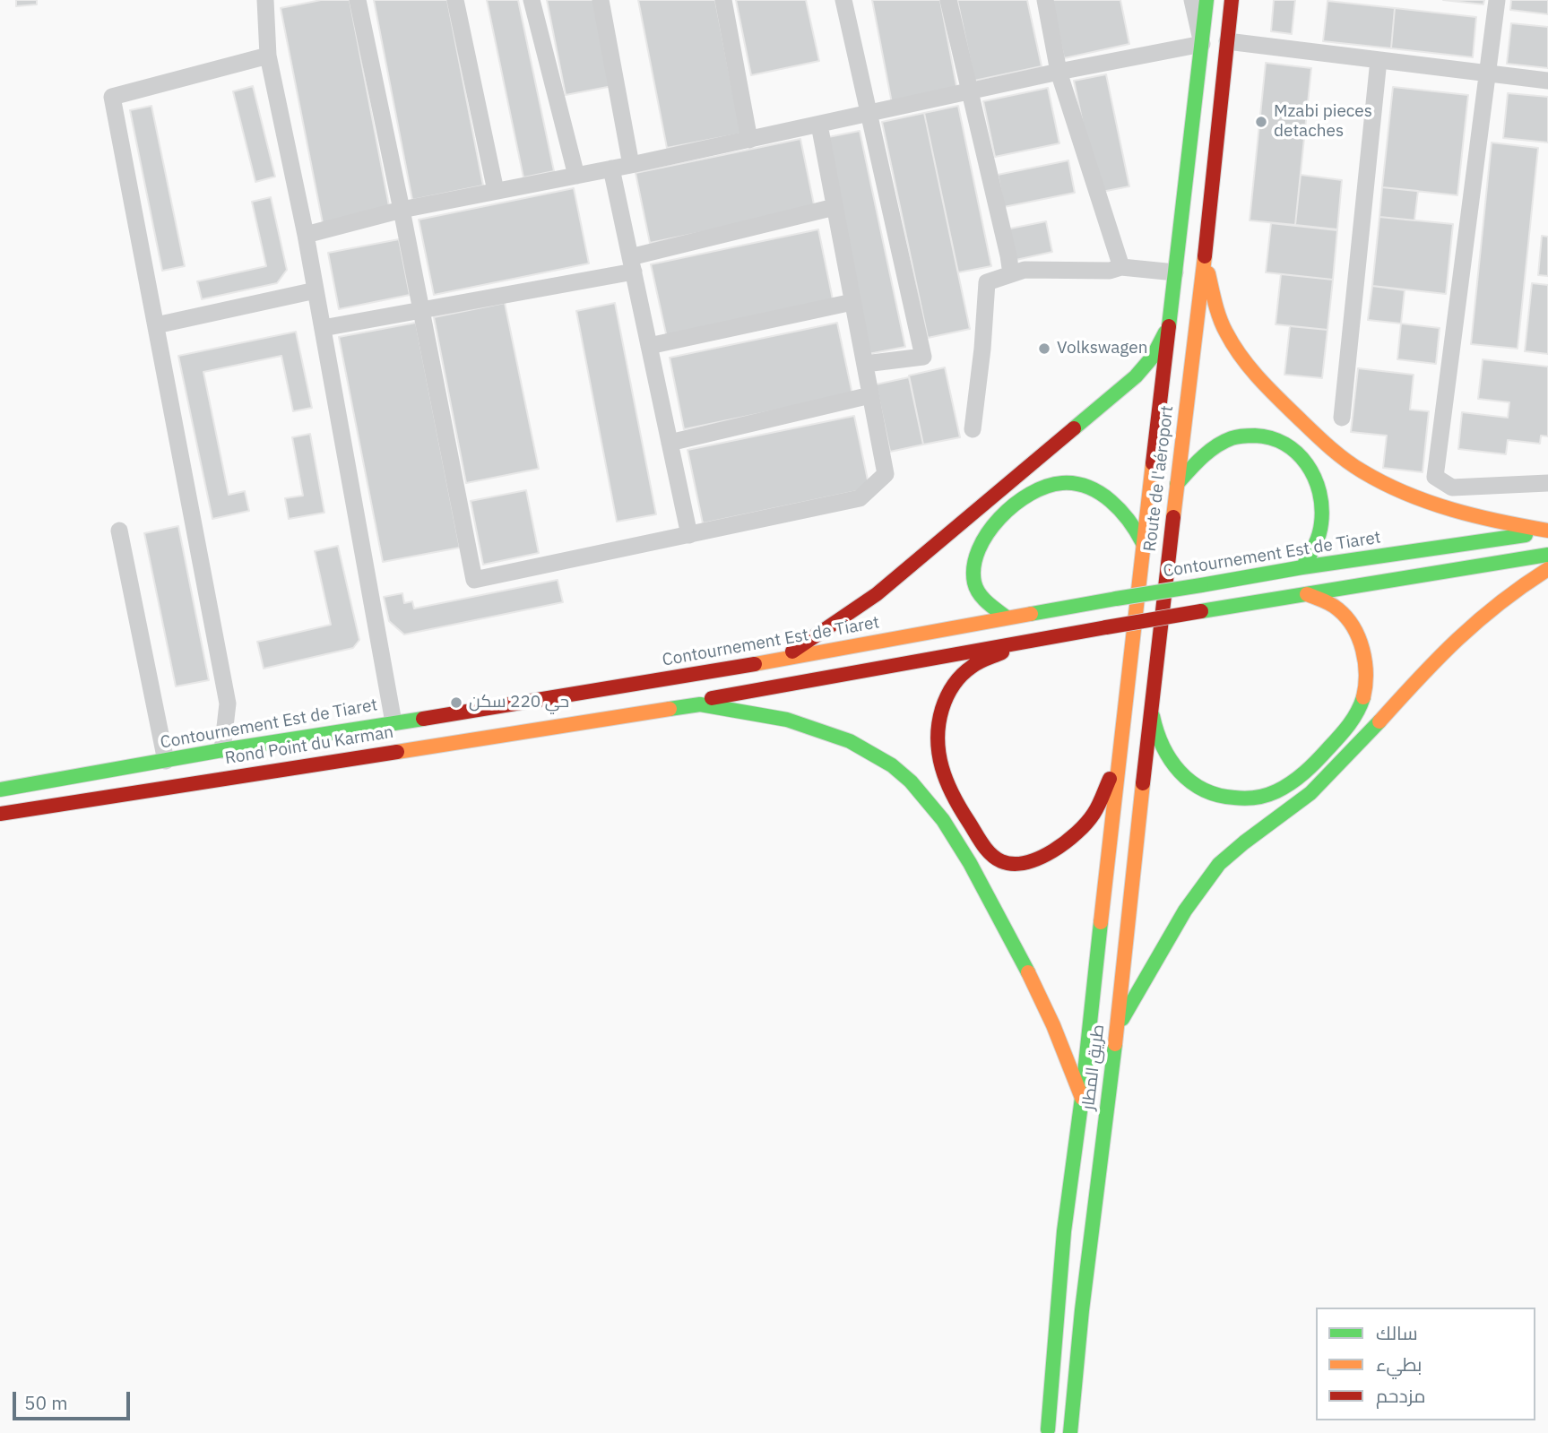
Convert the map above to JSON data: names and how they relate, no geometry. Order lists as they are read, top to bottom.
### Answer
{
  "streets": {
    "main road": [
      "Route de l'aéroport",
      "Contournement Est de Tiaret",
      "Rond Point du Karman",
      "طريق المطار"
    ]
  },
  "crossings": [
    ["Route de l'aéroport", "طريق المطار"]
  ],
  "places": ["Mzabi pieces detaches", "Volkswagen", "حي 220 سكن"],
  "legend": ["سالك", "بطيء", "مزدحم"],
  "scale_bar": "50 m"
}
